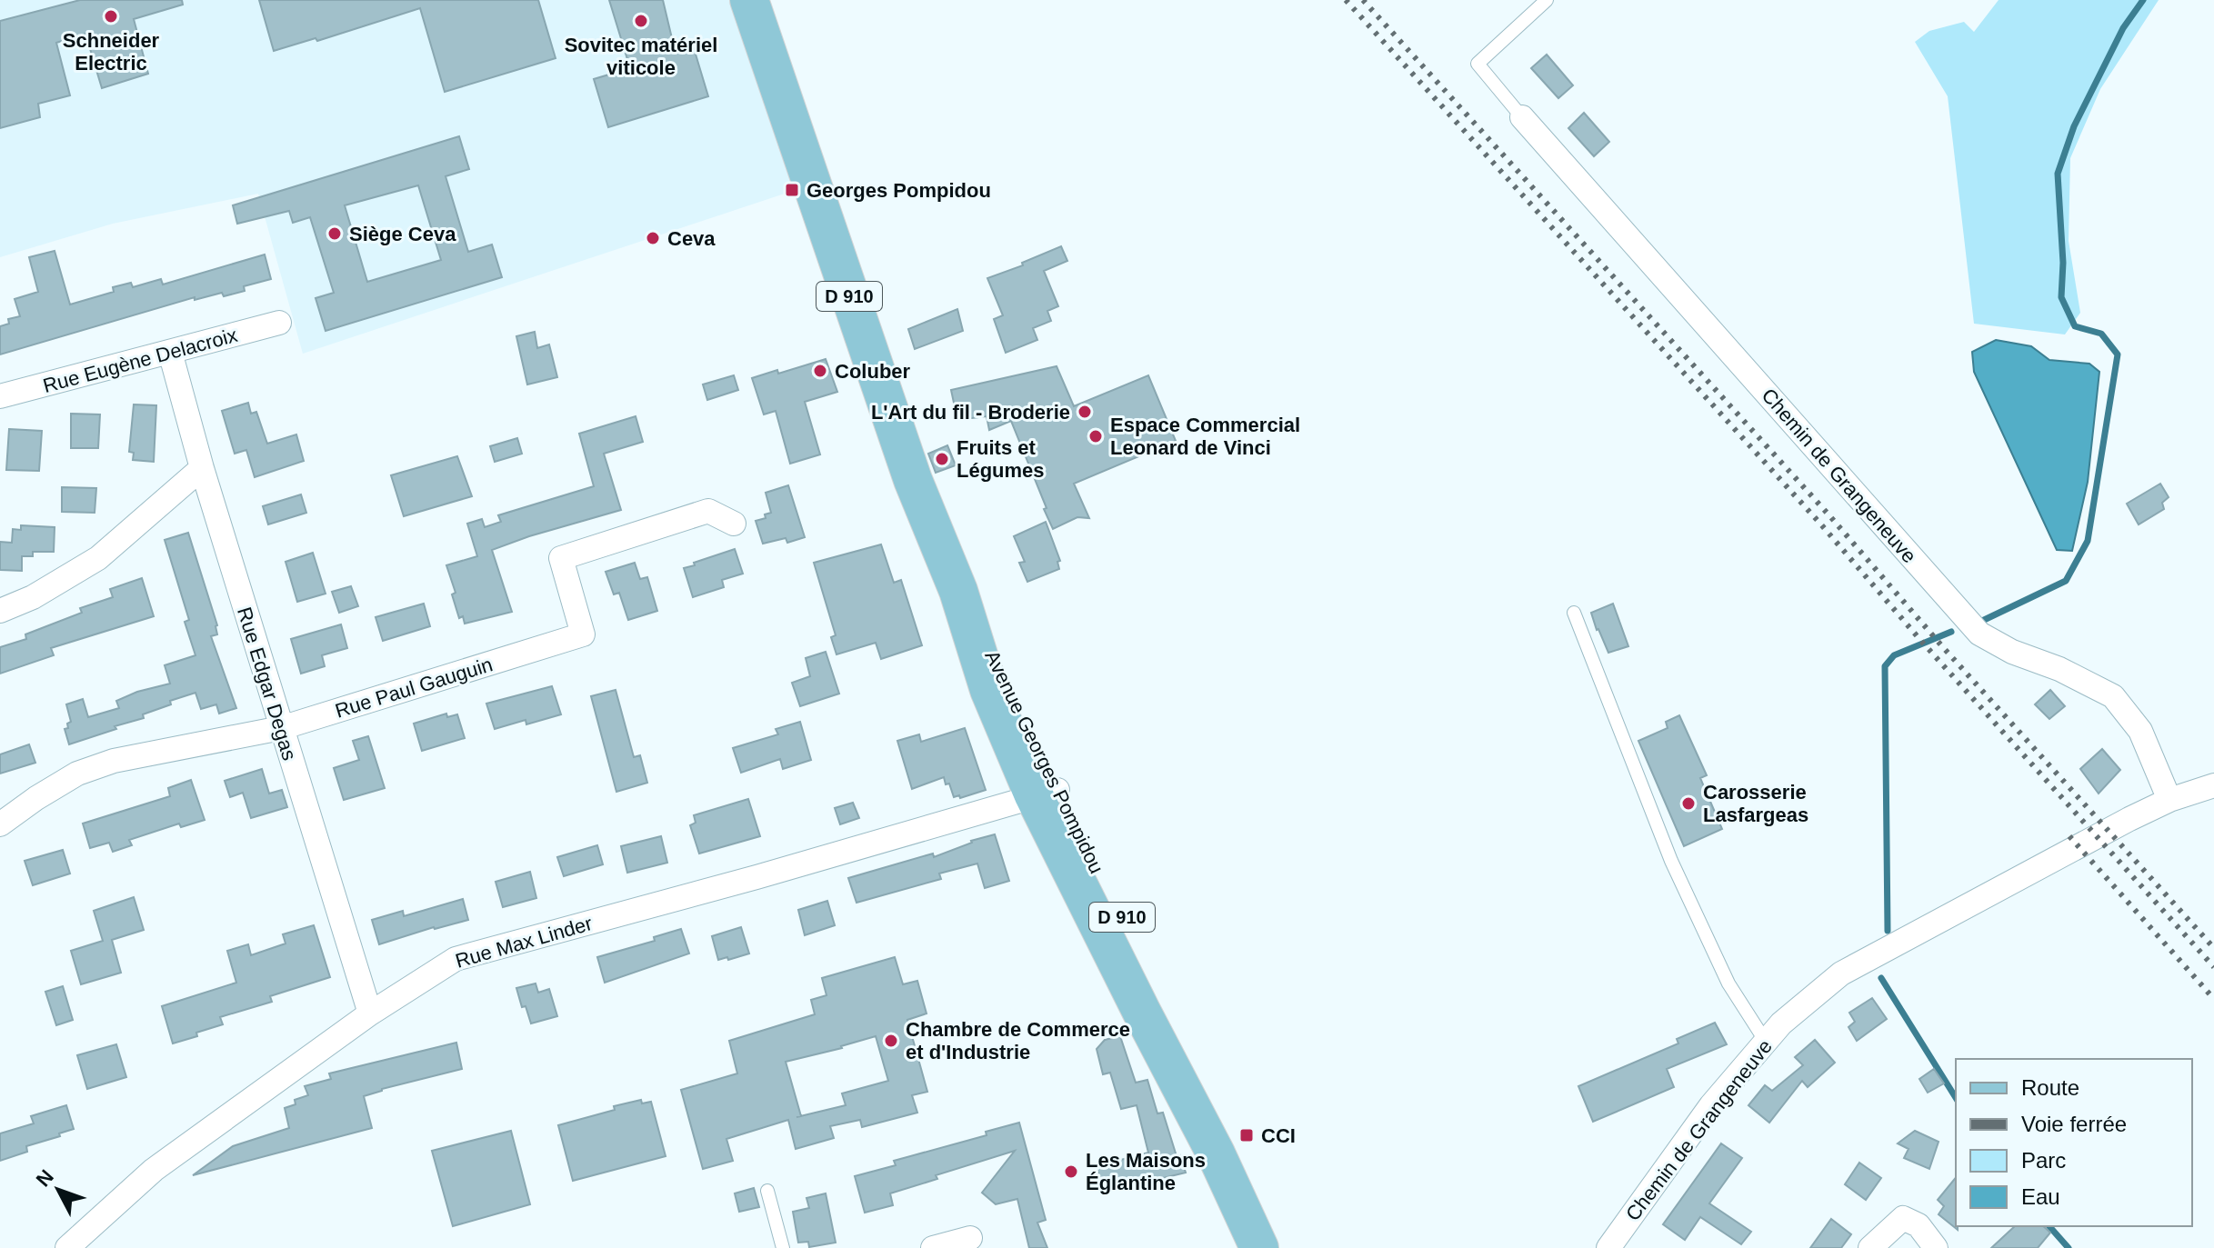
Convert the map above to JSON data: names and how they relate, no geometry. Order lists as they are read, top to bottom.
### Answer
{
  "streets": {
    "main road": ["D 910", "Avenue Georges Pompidou"],
    "street": [
      "Rue Eugène Delacroix",
      "Chemin de Grangeneuve",
      "Rue Edgar Degas",
      "Rue Paul Gauguin",
      "Rue Max Linder"
    ]
  },
  "crossings": [
    ["Rue Eugène Delacroix", "Rue Edgar Degas"],
    ["Rue Edgar Degas", "Rue Paul Gauguin"],
    ["Rue Edgar Degas", "Rue Max Linder"],
    ["Avenue Georges Pompidou", "Rue Max Linder"]
  ],
  "places": {
    "other": [
      "Schneider Electric",
      "Sovitec matériel viticole",
      "Siège Ceva",
      "Ceva",
      "Coluber",
      "L'Art du fil - Broderie",
      "Espace Commercial Leonard de Vinci",
      "Fruits et Légumes",
      "Carosserie Lasfargeas",
      "Chambre de Commerce et d'Industrie",
      "Les Maisons Églantine"
    ],
    "transit": ["Georges Pompidou", "CCI"]
  },
  "legend": [
    "Route",
    "Voie ferrée",
    "Parc",
    "Eau"
  ],
  "north": "top left"
}
